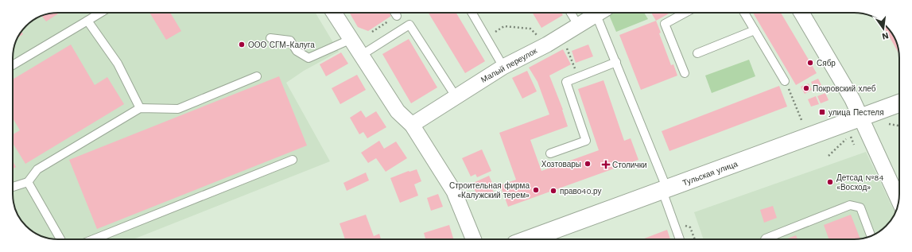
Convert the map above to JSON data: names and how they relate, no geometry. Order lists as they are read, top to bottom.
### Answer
{
  "streets": {
    "main road": ["Тульская улица"],
    "street": ["Малый переулок"]
  },
  "places": {
    "other": [
      "ООО СГМ-Калуга",
      "Сябр",
      "Покровский хлеб",
      "Хозтовары",
      "Детсад №84 «Восход»",
      "Строительная фирма «Калужский терем»",
      "право40.ру"
    ],
    "transit": ["улица Пестеля"],
    "health": ["Столички"]
  },
  "north": "bottom"
}
